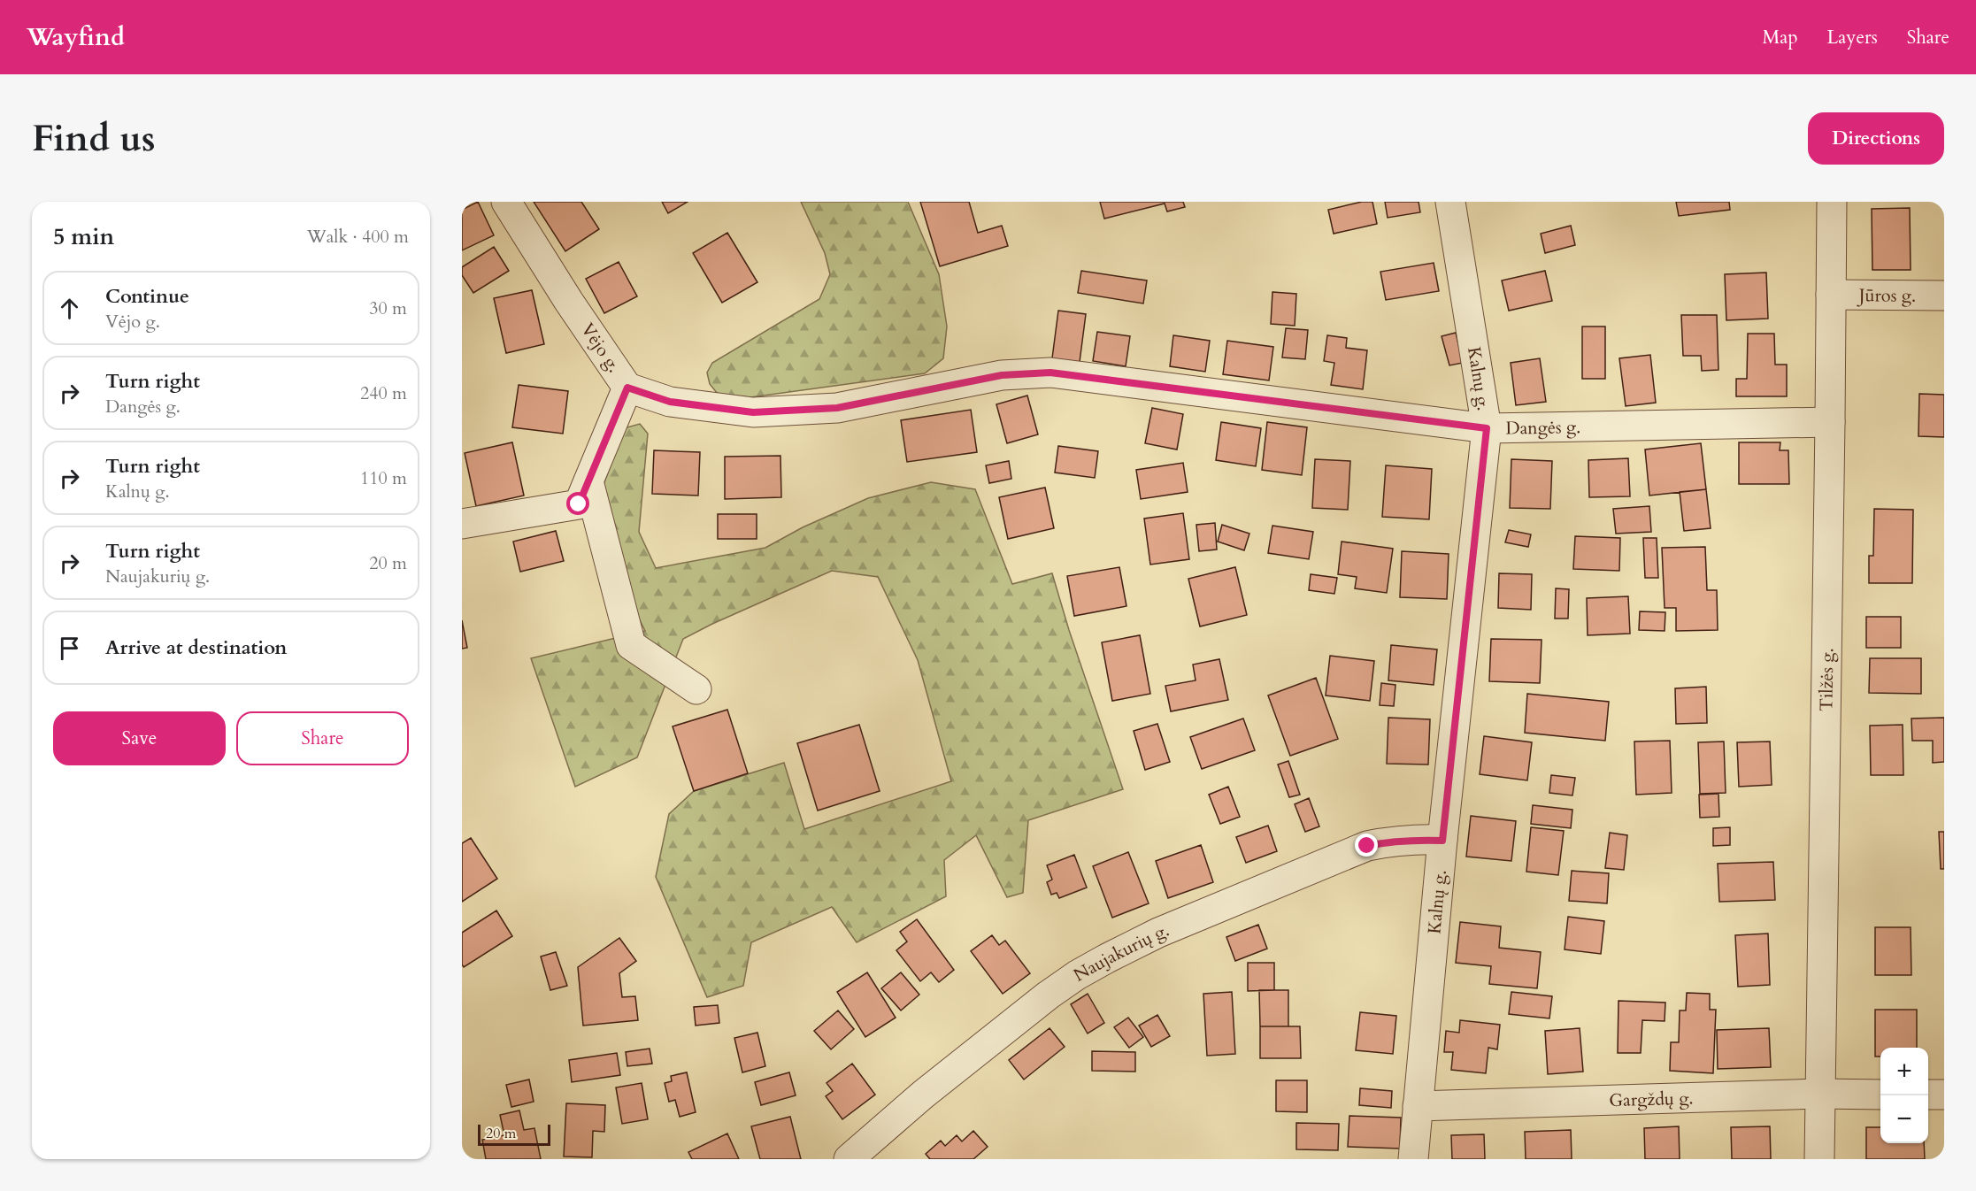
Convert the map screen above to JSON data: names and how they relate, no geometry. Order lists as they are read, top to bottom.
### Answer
{
  "streets": {
    "street": [
      "Jūros g.",
      "Vėjo g.",
      "Kalnų g.",
      "Dangės g.",
      "Tilžės g.",
      "Naujakurių g.",
      "Gargždų g."
    ]
  },
  "crossings": [
    ["Jūros g.", "Tilžės g."],
    ["Vėjo g.", "Dangės g."],
    ["Kalnų g.", "Dangės g."],
    ["Kalnų g.", "Naujakurių g."],
    ["Kalnų g.", "Gargždų g."],
    ["Dangės g.", "Tilžės g."],
    ["Tilžės g.", "Gargždų g."]
  ],
  "scale_bar": "20 m",
  "page": {
    "header": "Wayfind",
    "nav": ["Map", "Layers", "Share"],
    "buttons": [
      "Directions",
      ["Save", "Share"]
    ],
    "title": "Find us",
    "heading": ["5 min", "Walk · 400 m"],
    "list": [
      ["Continue", "Vėjo g.", "30 m"],
      ["Turn right", "Dangės g.", "240 m"],
      ["Turn right", "Kalnų g.", "110 m"],
      ["Turn right", "Naujakurių g.", "20 m"],
      "Arrive at destination"
    ],
    "map_buttons": ["+", "−"],
    "scale": "20 m"
  }
}
